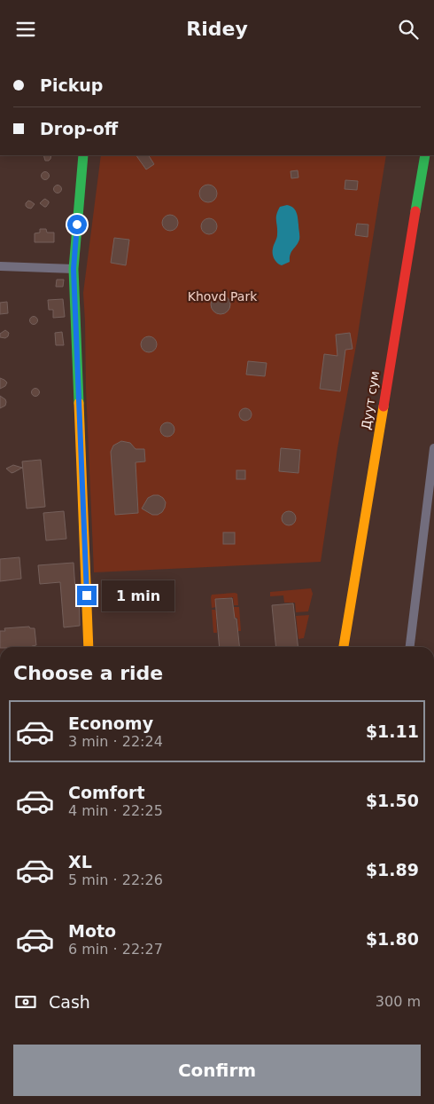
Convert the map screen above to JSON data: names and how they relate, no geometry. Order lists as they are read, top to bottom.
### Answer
{
  "streets": {
    "main road": ["Дуут сум"]
  },
  "parks": ["Khovd Park"],
  "page": {
    "header": "Ridey",
    "banner": ["Pickup", "Drop-off"],
    "bubble": "1 min",
    "heading": "Choose a ride",
    "list": [
      {
        "name": "Economy",
        "note": "3 min · 22:24",
        "value": "$1.11"
      },
      {
        "name": "Comfort",
        "note": "4 min · 22:25",
        "value": "$1.50"
      },
      {
        "name": "XL",
        "note": "5 min · 22:26",
        "value": "$1.89"
      },
      {
        "name": "Moto",
        "note": "6 min · 22:27",
        "value": "$1.80"
      }
    ],
    "pay": ["Cash", "300 m"],
    "buttons": "Confirm"
  }
}
